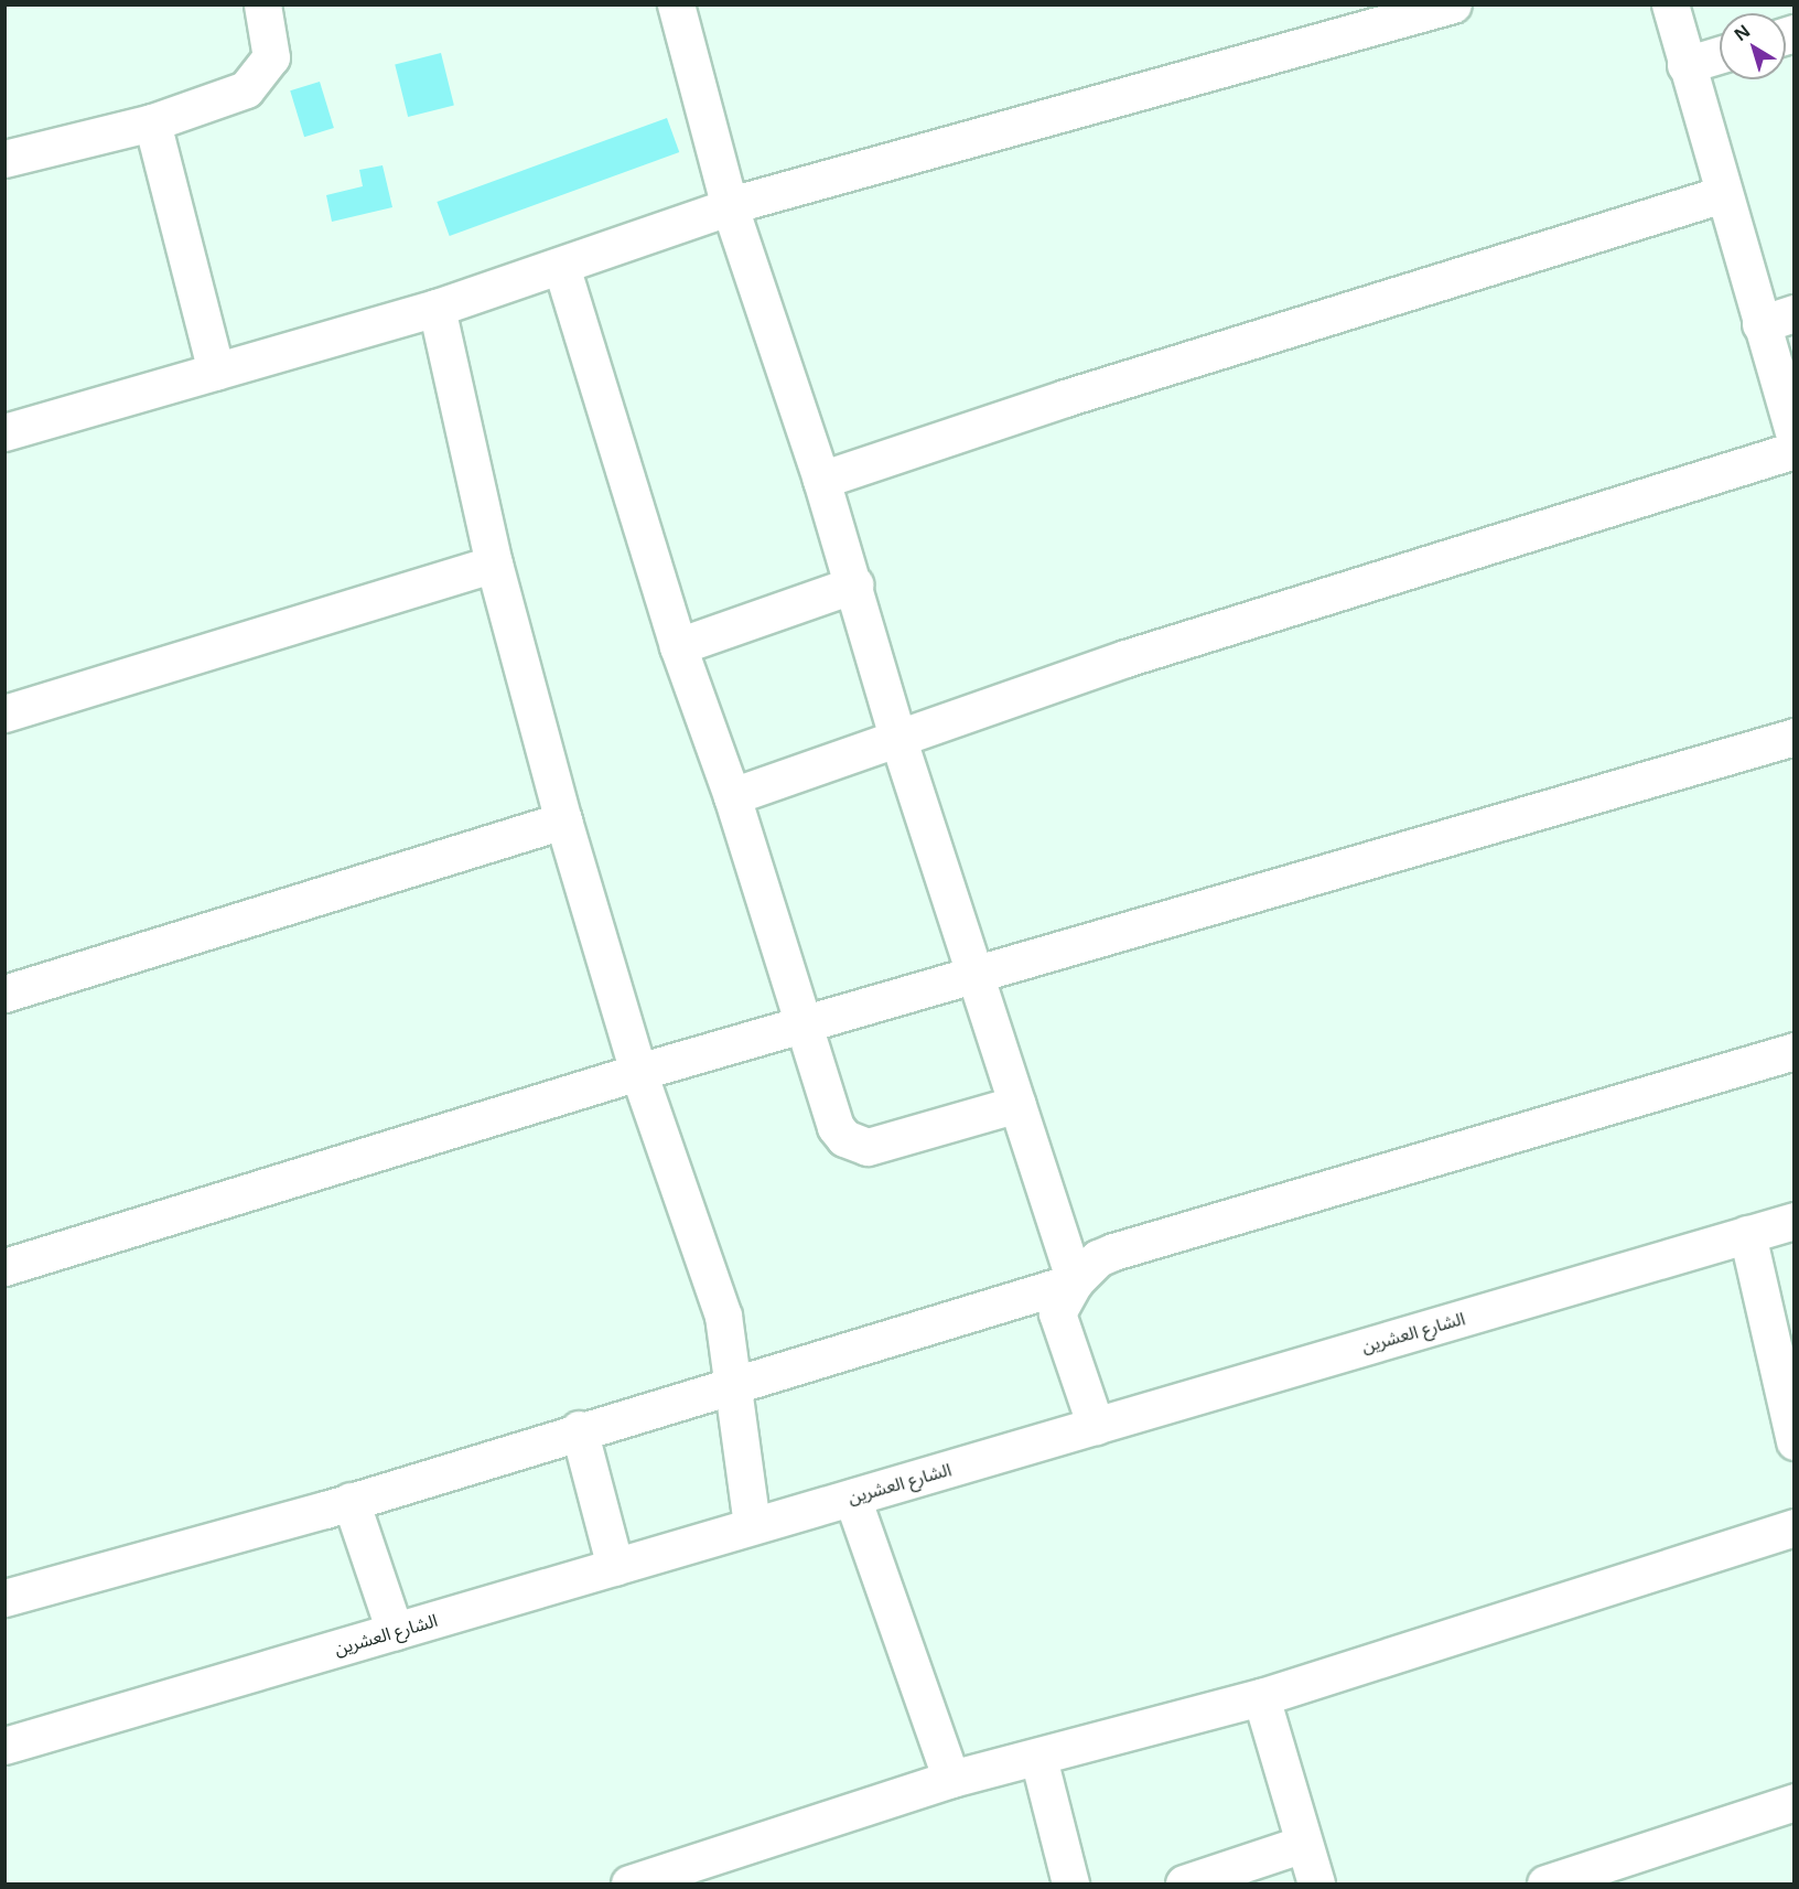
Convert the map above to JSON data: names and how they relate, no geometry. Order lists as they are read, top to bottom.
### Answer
{
  "streets": {
    "street": ["الشارع العشرين"]
  },
  "north": "top left"
}
